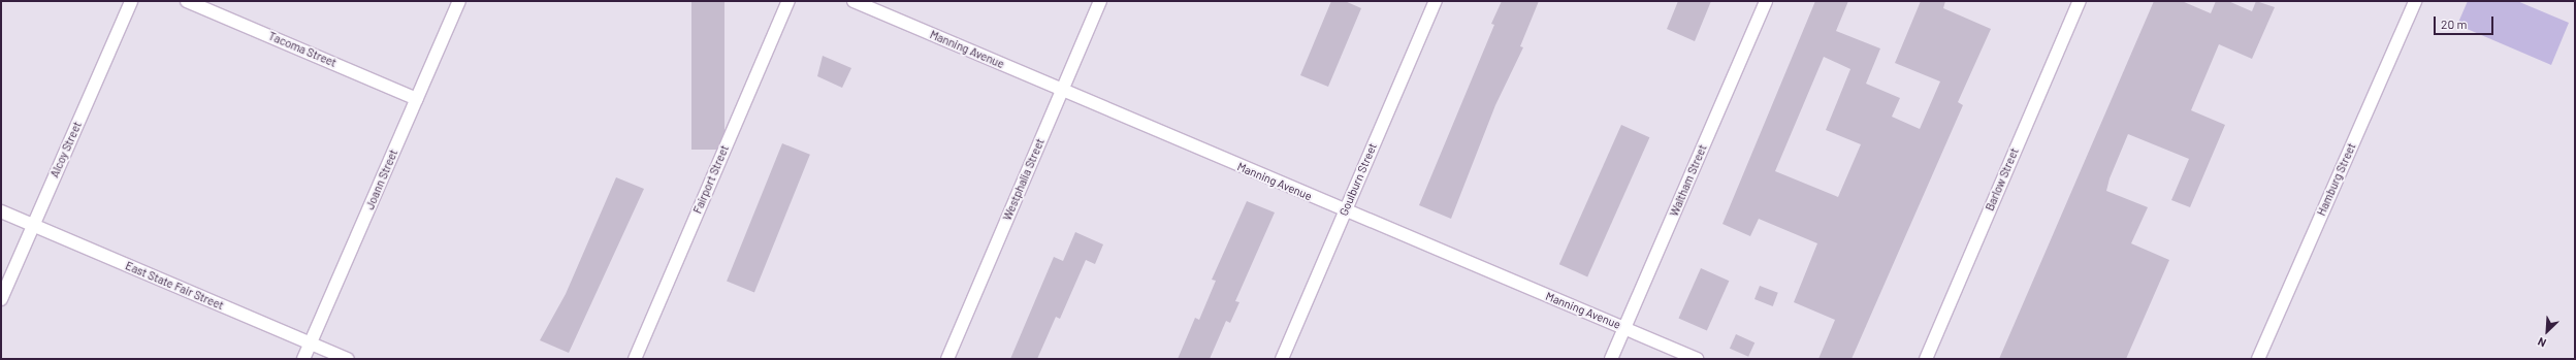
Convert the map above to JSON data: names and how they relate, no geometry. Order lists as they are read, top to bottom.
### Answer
{
  "streets": {
    "street": [
      "Tacoma Street",
      "Manning Avenue",
      "Alcoy Street",
      "Joann Street",
      "Fairport Street",
      "Westphalia Street",
      "Goulburn Street",
      "Barlow Street",
      "Hamburg Street",
      "Waltham Street",
      "East State Fair Street"
    ]
  },
  "crossings": [
    ["Tacoma Street", "Joann Street"],
    ["Manning Avenue", "Westphalia Street"],
    ["Manning Avenue", "Goulburn Street"],
    ["Manning Avenue", "Waltham Street"],
    ["Alcoy Street", "East State Fair Street"],
    ["Joann Street", "East State Fair Street"]
  ],
  "scale_bar": "20 m",
  "north": "bottom left"
}
